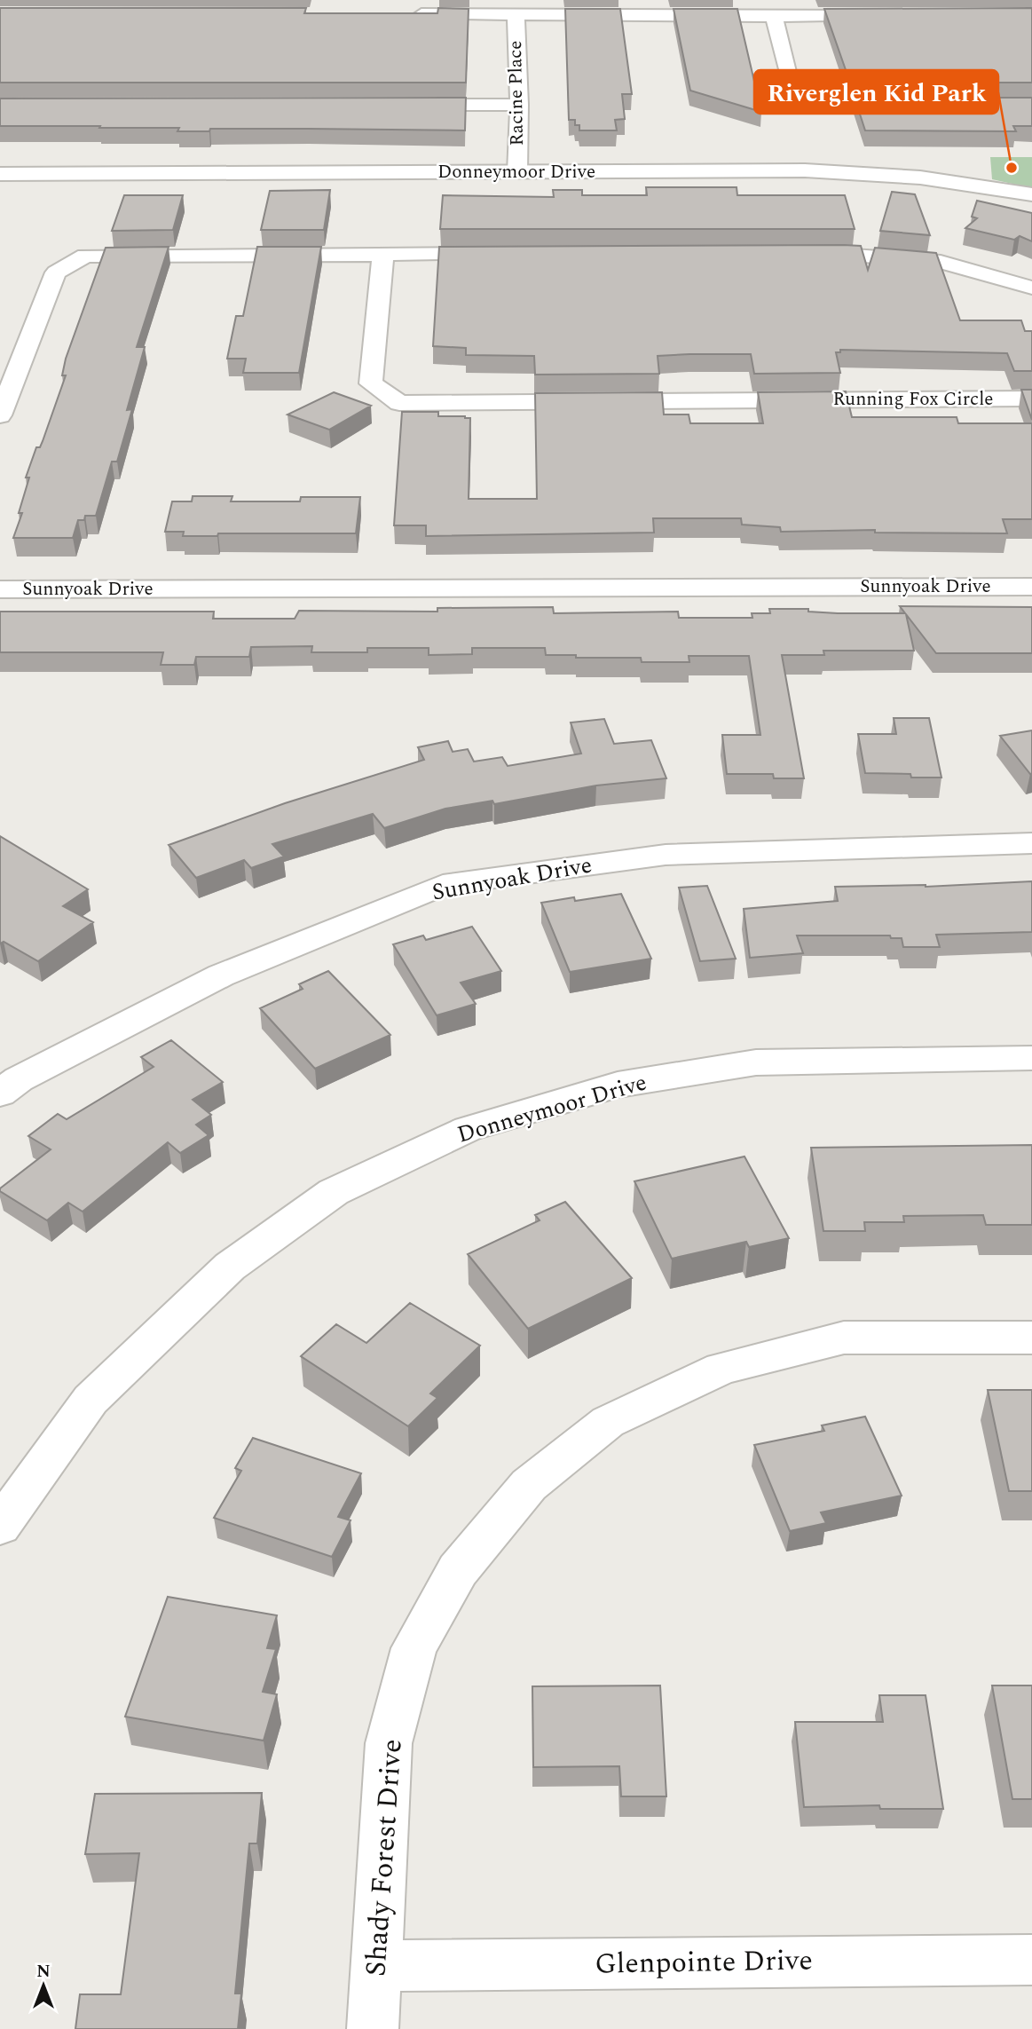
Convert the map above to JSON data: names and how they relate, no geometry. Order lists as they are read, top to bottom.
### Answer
{
  "streets": {
    "street": [
      "Racine Place",
      "Donneymoor Drive",
      "Running Fox Circle",
      "Sunnyoak Drive",
      "Shady Forest Drive",
      "Glenpointe Drive"
    ]
  },
  "crossings": [
    ["Racine Place", "Donneymoor Drive"],
    ["Shady Forest Drive", "Glenpointe Drive"]
  ],
  "places": ["Riverglen Kid Park"],
  "north": "top"
}
